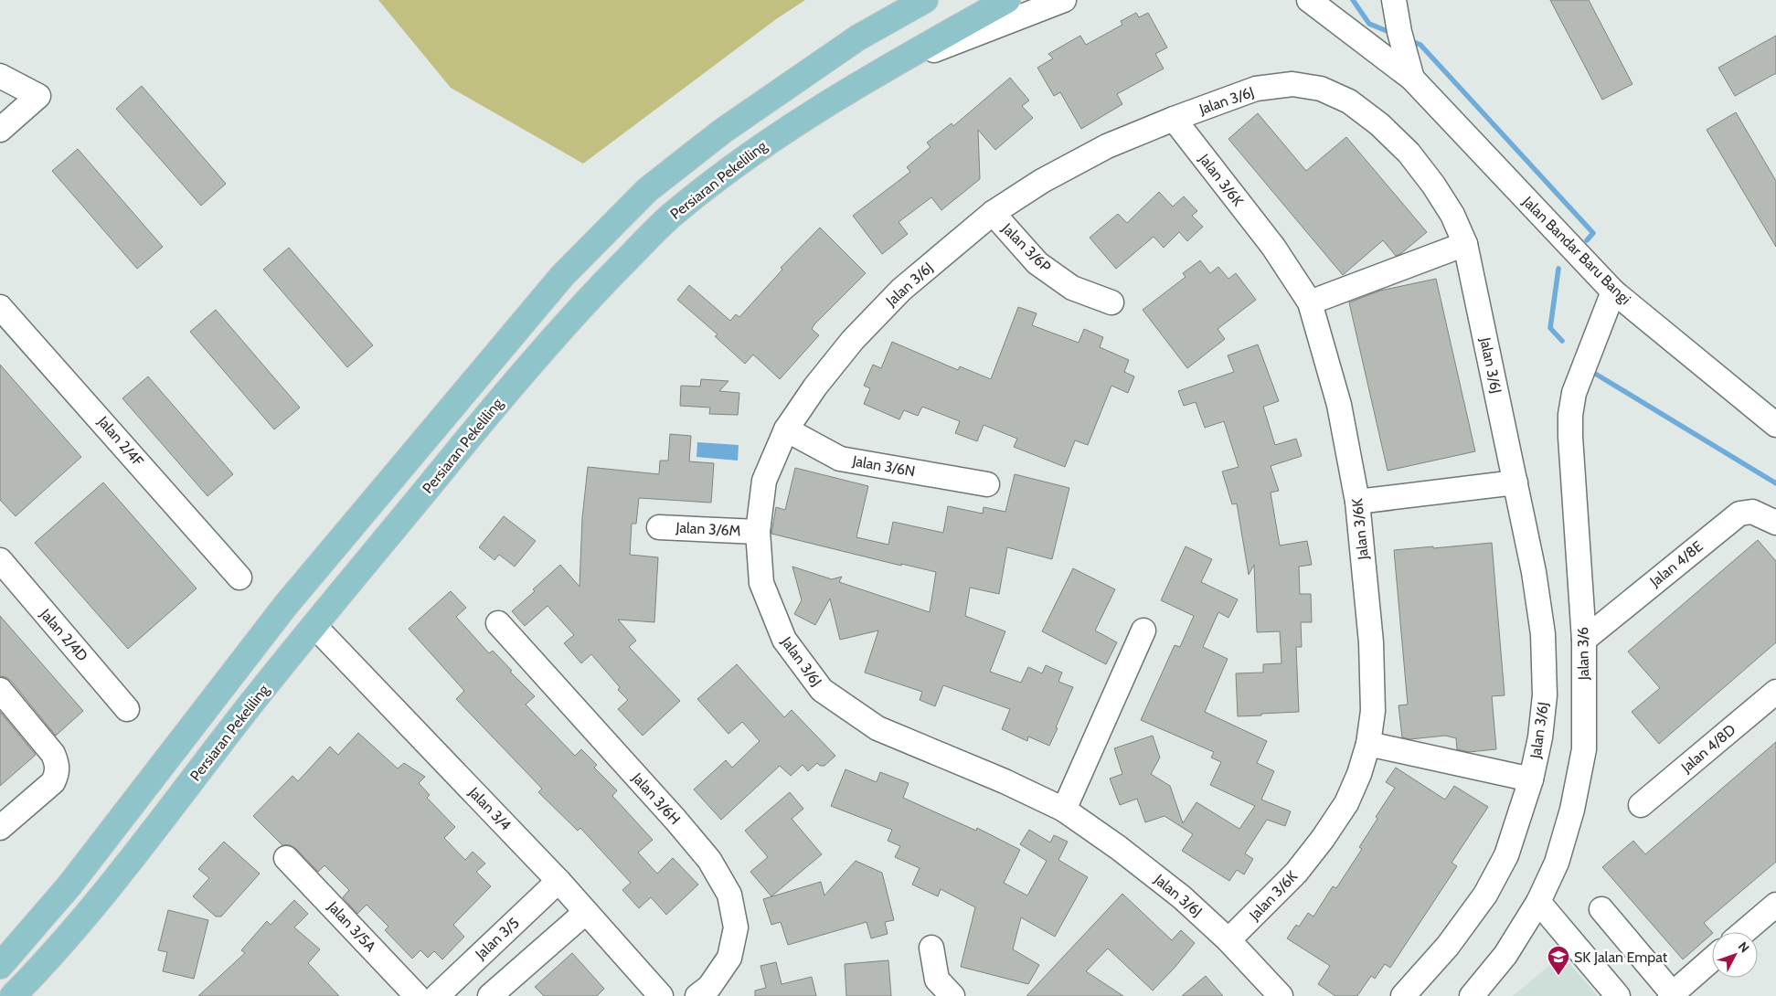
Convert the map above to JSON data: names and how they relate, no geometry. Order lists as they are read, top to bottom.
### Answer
{
  "streets": {
    "main road": ["Persiaran Pekeliling"],
    "street": [
      "Jalan 3/6J",
      "Jalan 3/6K",
      "Jalan 3/6P",
      "Jalan Bandar Baru Bangi",
      "Jalan 2/4F",
      "Jalan 3/6N",
      "Jalan 3/6M",
      "Jalan 4/8E",
      "Jalan 2/4D",
      "Jalan 3/6",
      "Jalan 4/8D",
      "Jalan 3/6H",
      "Jalan 3/4",
      "Jalan 3/5A",
      "Jalan 3/5"
    ]
  },
  "crossings": [
    ["Jalan 3/6J", "Jalan 3/6K"],
    ["Jalan 3/6J", "Jalan 3/6P"],
    ["Jalan 3/6J", "Jalan 3/6N"],
    ["Jalan 3/6J", "Jalan 3/6M"],
    ["Persiaran Pekeliling", "Jalan 3/4"],
    ["Jalan Bandar Baru Bangi", "Jalan 3/6"],
    ["Jalan 4/8E", "Jalan 3/6"],
    ["Jalan 3/4", "Jalan 3/5"]
  ],
  "places": {
    "school or university": ["SK Jalan Empat"]
  },
  "north": "top right"
}
